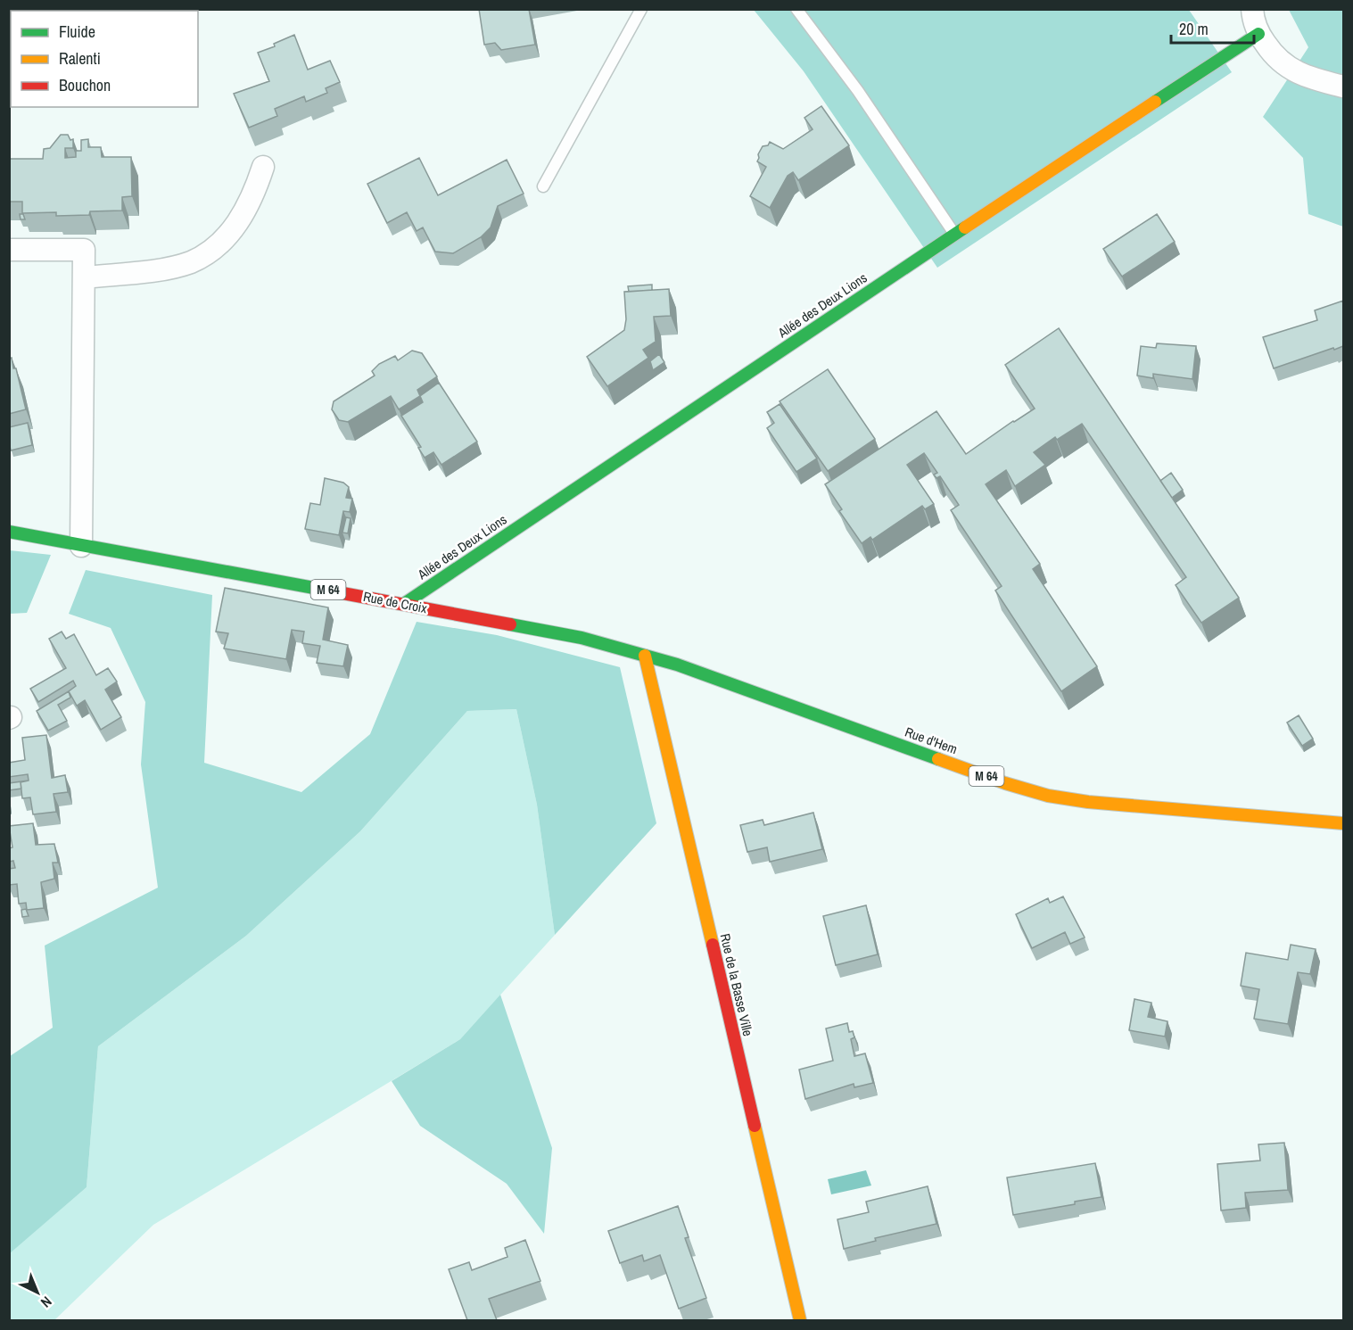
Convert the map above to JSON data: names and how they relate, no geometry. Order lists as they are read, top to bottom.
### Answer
{
  "streets": {
    "street": [
      "Allée des Deux Lions",
      "M 64",
      "Rue de Croix",
      "Rue d'Hem",
      "Rue de la Basse Ville"
    ]
  },
  "crossings": [
    ["Allée des Deux Lions", "Rue de Croix"],
    ["Rue de Croix", "Rue d'Hem"],
    ["Rue de Croix", "Rue de la Basse Ville"],
    ["Rue d'Hem", "Rue de la Basse Ville"]
  ],
  "legend": ["Fluide", "Ralenti", "Bouchon"],
  "scale_bar": "20 m",
  "north": "bottom right"
}
